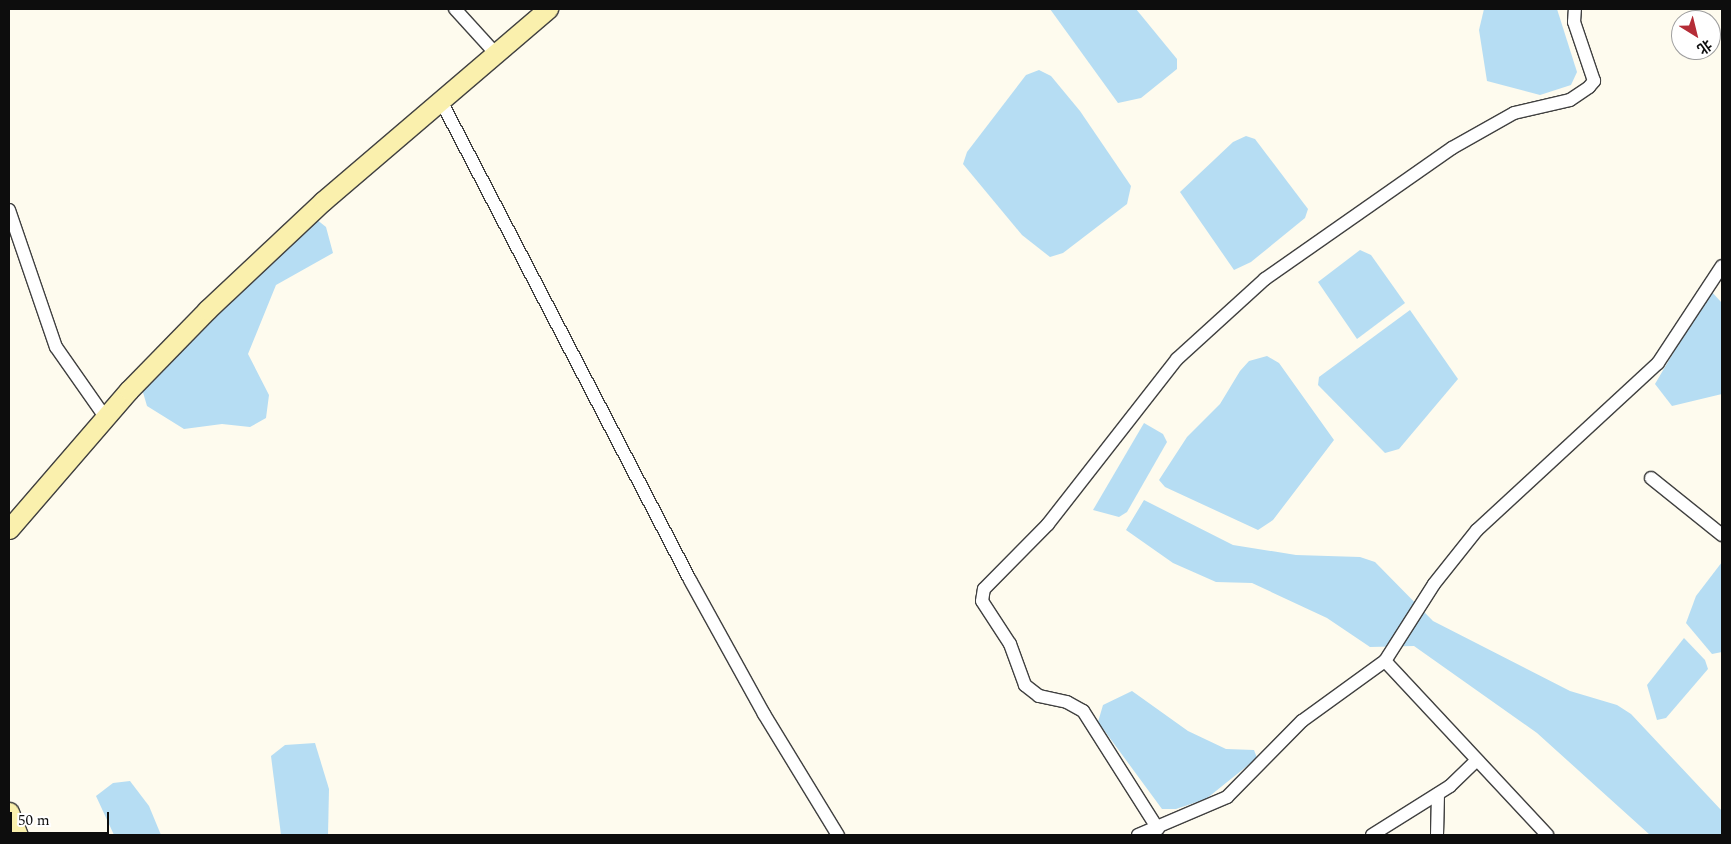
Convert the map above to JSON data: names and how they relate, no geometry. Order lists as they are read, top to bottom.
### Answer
{
  "scale_bar": "50 m",
  "north": "bottom right"
}
